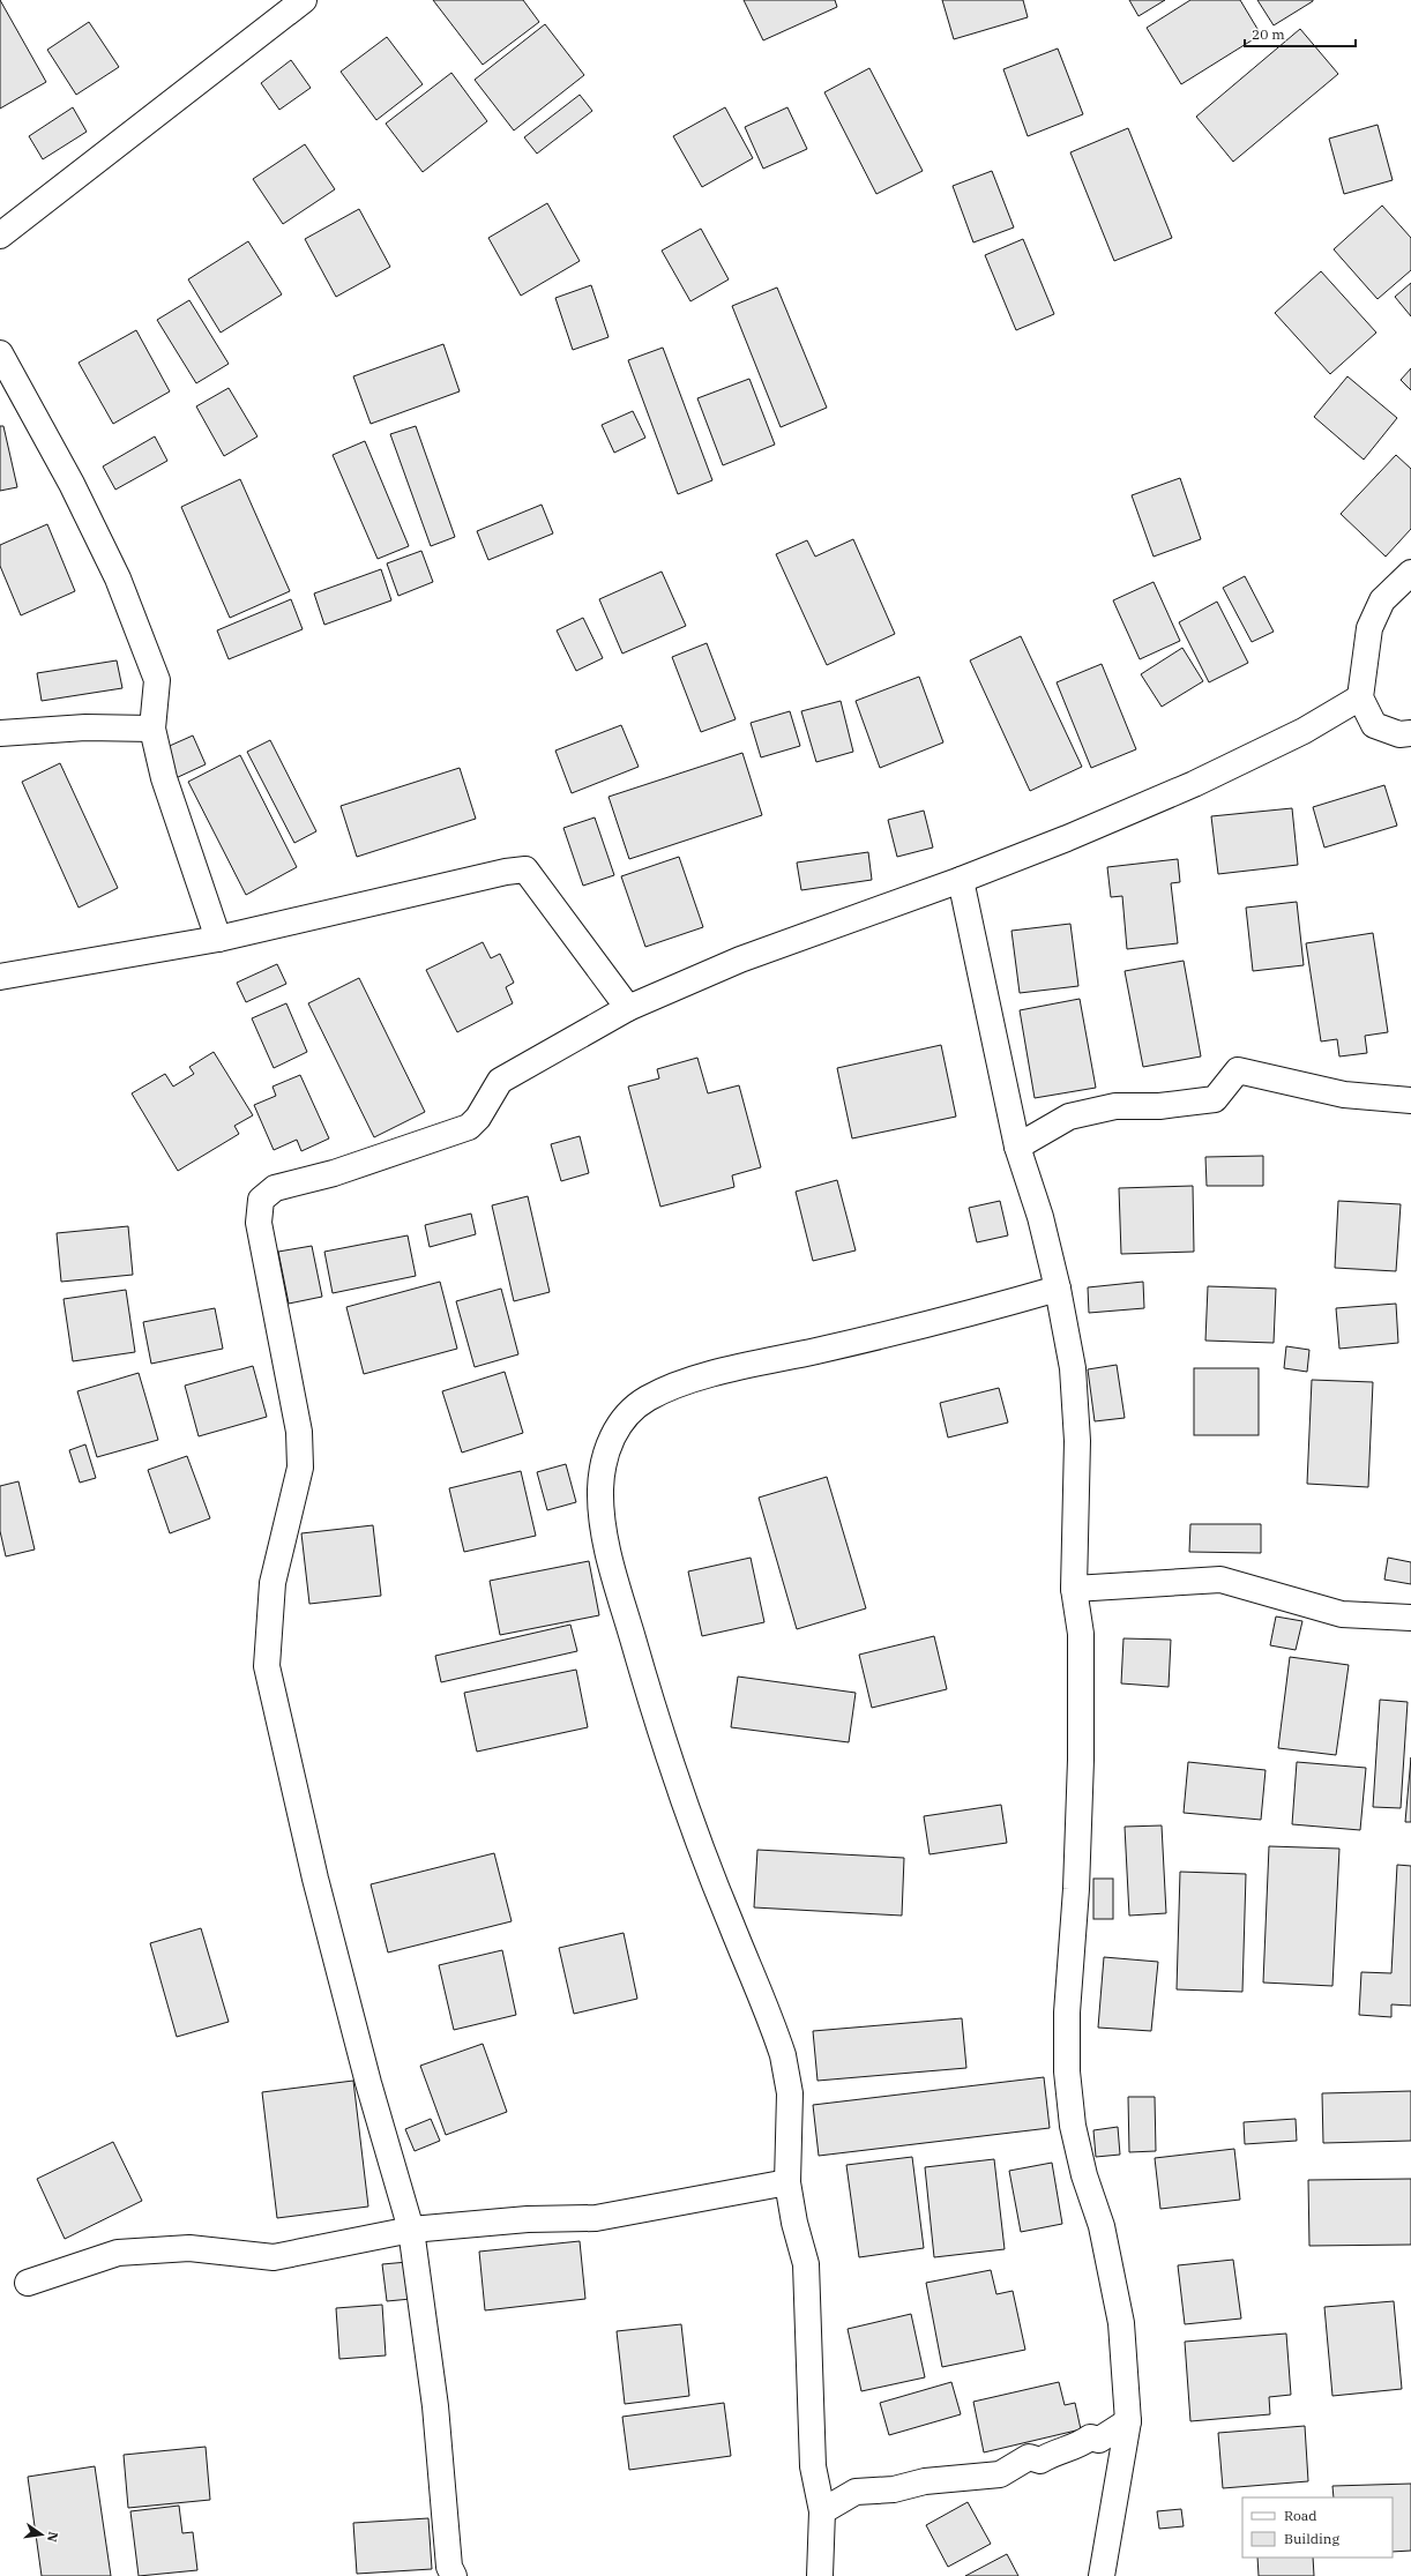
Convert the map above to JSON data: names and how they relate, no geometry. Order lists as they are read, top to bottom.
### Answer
{
  "legend": ["Road", "Building"],
  "scale_bar": "20 m",
  "north": "right"
}
